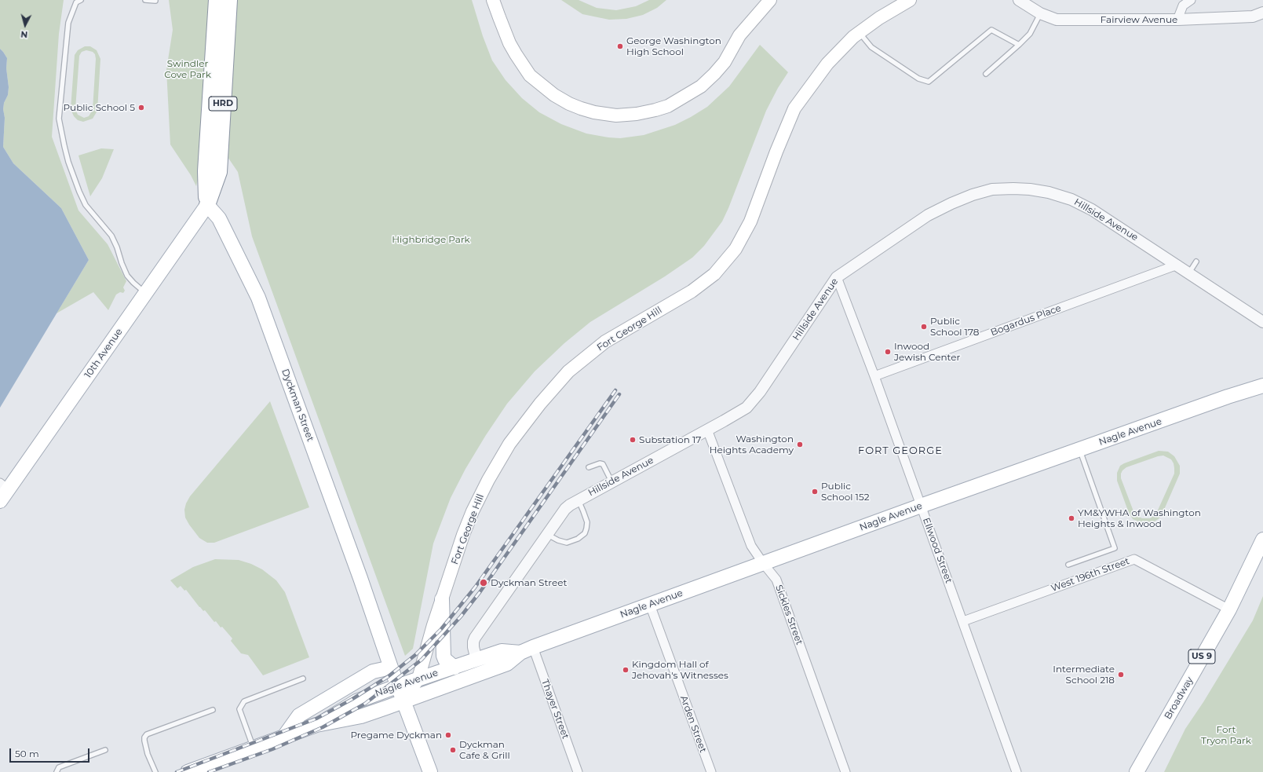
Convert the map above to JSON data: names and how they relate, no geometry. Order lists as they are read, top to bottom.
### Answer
{
  "streets": {
    "highway": ["HRD"],
    "main road": [
      "Fort George Hill",
      "10th Avenue",
      "Dyckman Street",
      "Nagle Avenue",
      "US 9",
      "Broadway"
    ],
    "street": [
      "Fairview Avenue",
      "Hillside Avenue",
      "Bogardus Place",
      "Ellwood Street",
      "West 196th Street",
      "Sickles Street",
      "Thayer Street",
      "Arden Street"
    ]
  },
  "crossings": [
    ["HRD", "10th Avenue"],
    ["HRD", "Dyckman Street"],
    ["Hillside Avenue", "Bogardus Place"],
    ["Hillside Avenue", "Nagle Avenue"],
    ["Hillside Avenue", "Ellwood Street"],
    ["Hillside Avenue", "Sickles Street"],
    ["Bogardus Place", "Ellwood Street"],
    ["Fort George Hill", "Dyckman Street"],
    ["Fort George Hill", "Nagle Avenue"],
    ["10th Avenue", "Dyckman Street"],
    ["Dyckman Street", "Nagle Avenue"],
    ["Nagle Avenue", "Ellwood Street"],
    ["Nagle Avenue", "Sickles Street"],
    ["Nagle Avenue", "Thayer Street"],
    ["Nagle Avenue", "Arden Street"],
    ["Ellwood Street", "West 196th Street"],
    ["West 196th Street", "Broadway"]
  ],
  "districts": ["FORT GEORGE"],
  "parks": ["Swindler Cove Park", "Highbridge Park", "Fort Tryon Park"],
  "places": [
    "George Washington High School",
    "Public School 5",
    "Public School 178",
    "Inwood Jewish Center",
    "Substation 17",
    "Washington Heights Academy",
    "Public School 152",
    "YM&YWHA of Washington Heights & Inwood",
    "Dyckman Street",
    "Kingdom Hall of Jehovah's Witnesses",
    "Intermediate School 218",
    "Pregame Dyckman",
    "Dyckman Cafe & Grill"
  ],
  "scale_bar": "50 m",
  "north": "bottom"
}
